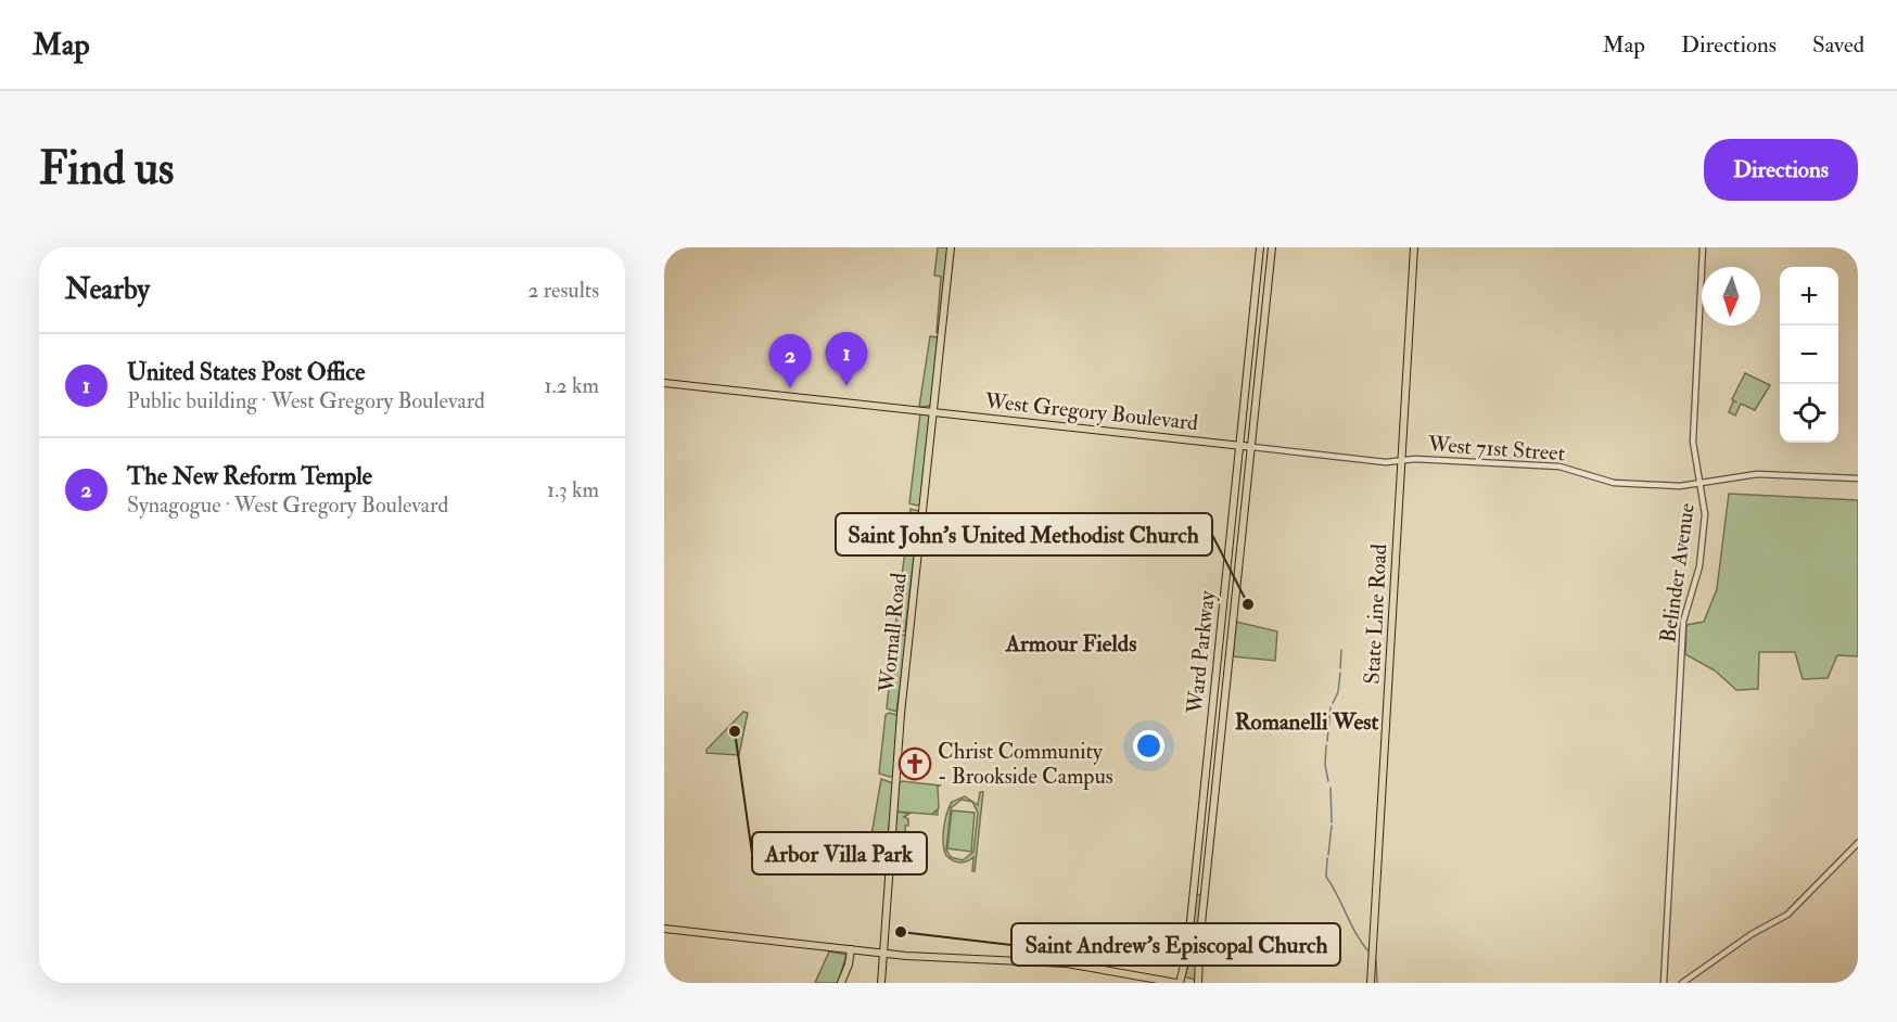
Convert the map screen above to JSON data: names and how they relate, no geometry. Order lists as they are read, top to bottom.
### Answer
{
  "streets": {
    "main road": [
      "West Gregory Boulevard",
      "State Line Road",
      "Wornall Road",
      "Ward Parkway"
    ],
    "street": ["West 71st Street", "Belinder Avenue"]
  },
  "crossings": [
    ["West Gregory Boulevard", "West 71st Street"],
    ["West Gregory Boulevard", "State Line Road"],
    ["West Gregory Boulevard", "Wornall Road"],
    ["West Gregory Boulevard", "Ward Parkway"],
    ["West 71st Street", "Belinder Avenue"],
    ["West 71st Street", "State Line Road"]
  ],
  "districts": ["Armour Fields", "Romanelli West"],
  "places": {
    "other": ["Saint John's United Methodist Church", "Arbor Villa Park", "Saint Andrew's Episcopal Church"],
    "church": ["Christ Community - Brookside Campus"]
  },
  "north": "bottom",
  "page": {
    "header": "Map",
    "nav": ["Map", "Directions", "Saved"],
    "buttons": "Directions",
    "title": "Find us",
    "heading": ["Nearby", "2 results"],
    "map_buttons": ["+", "−"],
    "list": [
      {
        "mark": "1",
        "name": "United States Post Office",
        "note": "Public building · West Gregory Boulevard",
        "value": "1.2 km"
      },
      {
        "mark": "2",
        "name": "The New Reform Temple",
        "note": "Synagogue · West Gregory Boulevard",
        "value": "1.3 km"
      }
    ],
    "pins": ["1", "2"]
  }
}
